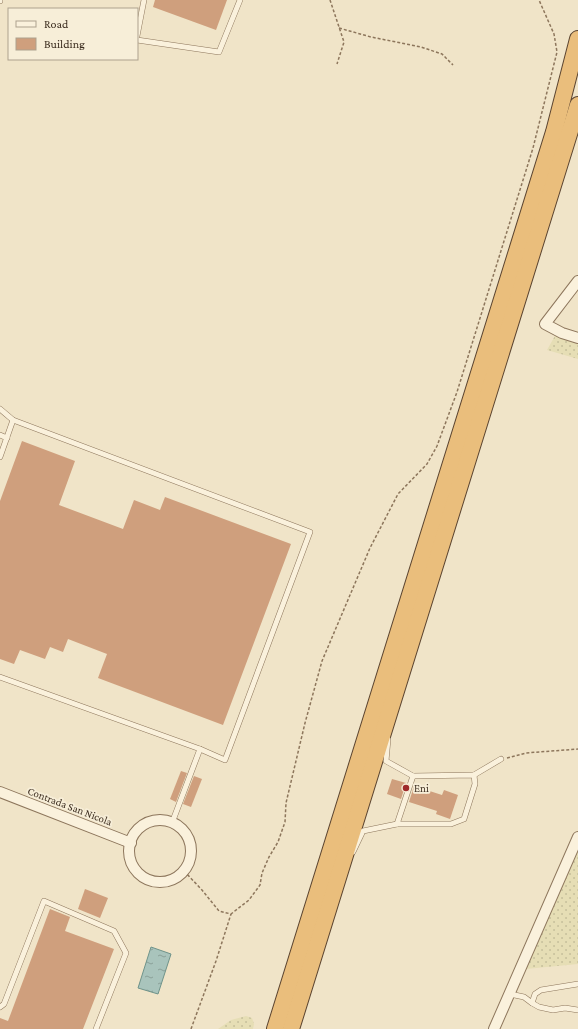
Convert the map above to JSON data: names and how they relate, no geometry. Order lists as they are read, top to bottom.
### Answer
{
  "streets": {
    "street": ["Contrada San Nicola"]
  },
  "places": ["Eni"],
  "legend": ["Road", "Building"]
}
